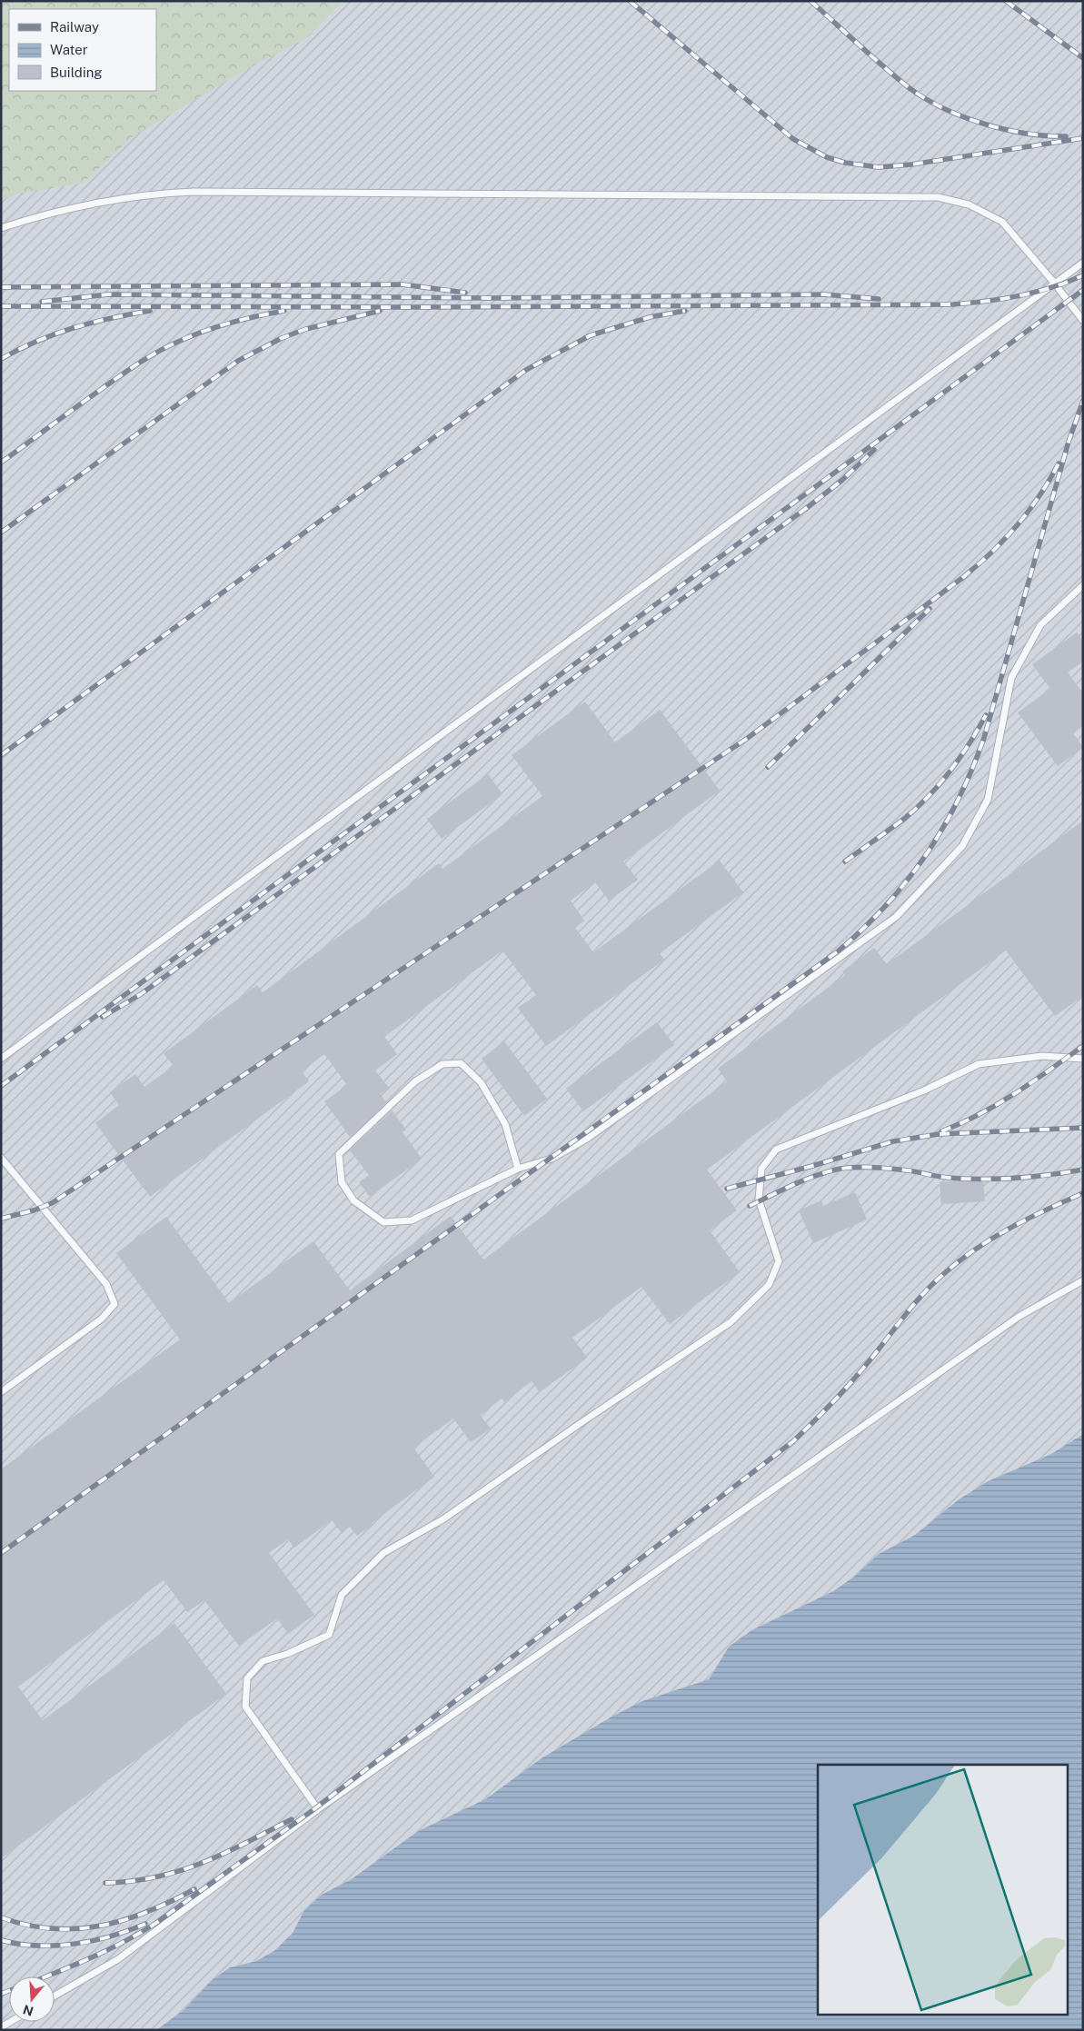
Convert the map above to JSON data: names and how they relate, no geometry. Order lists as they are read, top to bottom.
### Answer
{
  "legend": ["Railway", "Water", "Building"],
  "north": "bottom"
}
